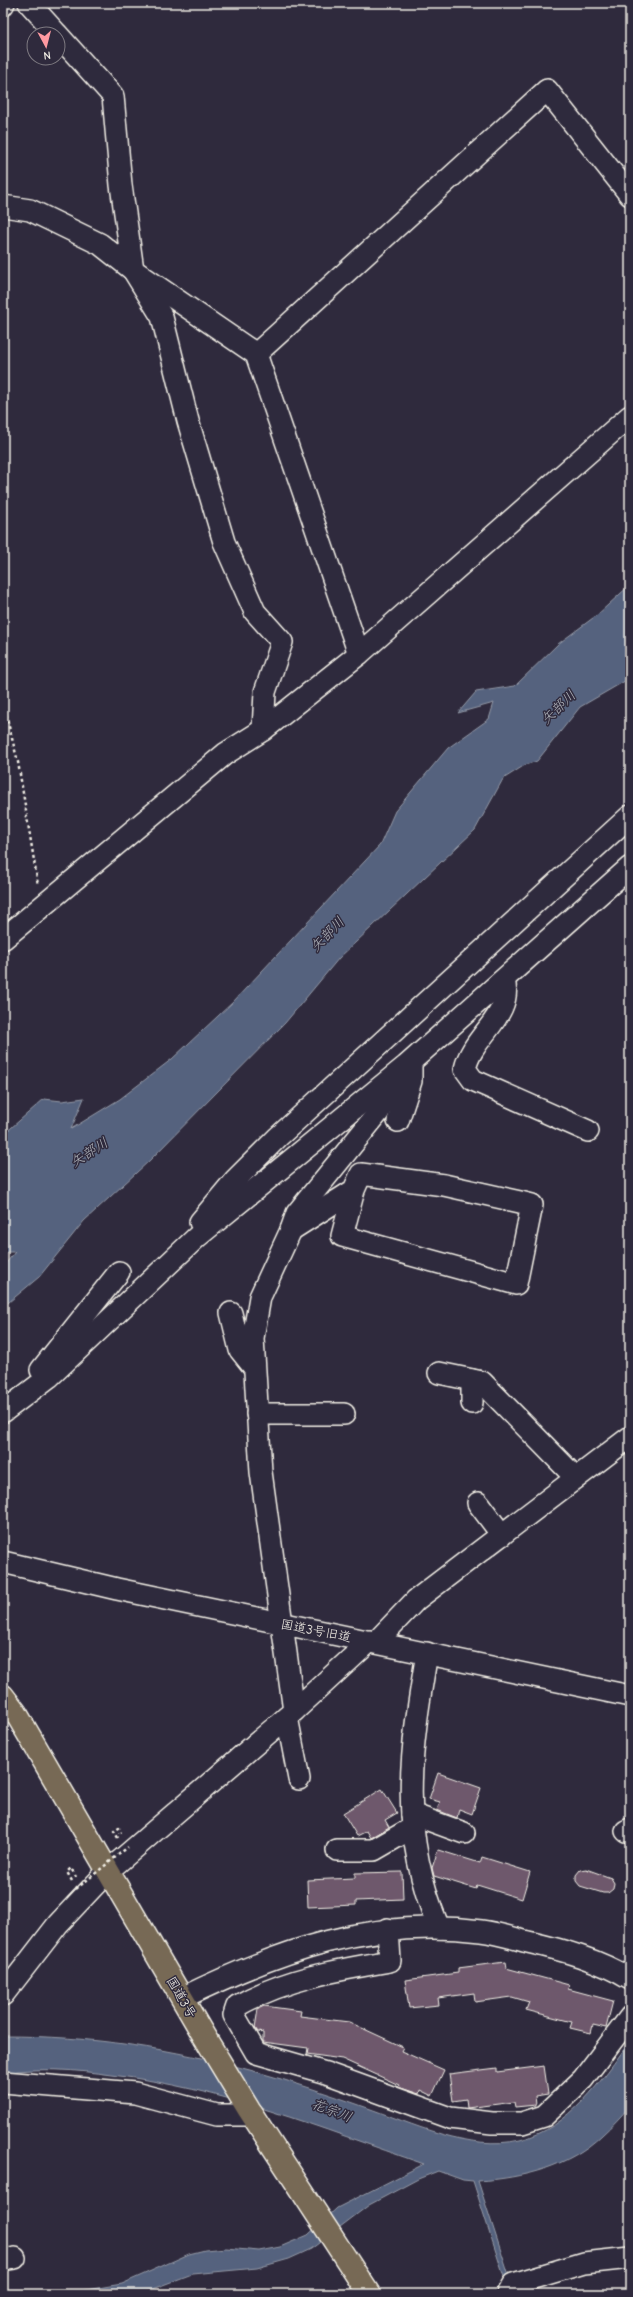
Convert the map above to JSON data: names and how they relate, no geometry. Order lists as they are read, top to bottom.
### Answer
{
  "streets": {
    "highway": ["国道3号"],
    "street": ["国道3号旧道"]
  },
  "water": ["矢部川", "花宗川"],
  "north": "bottom"
}
